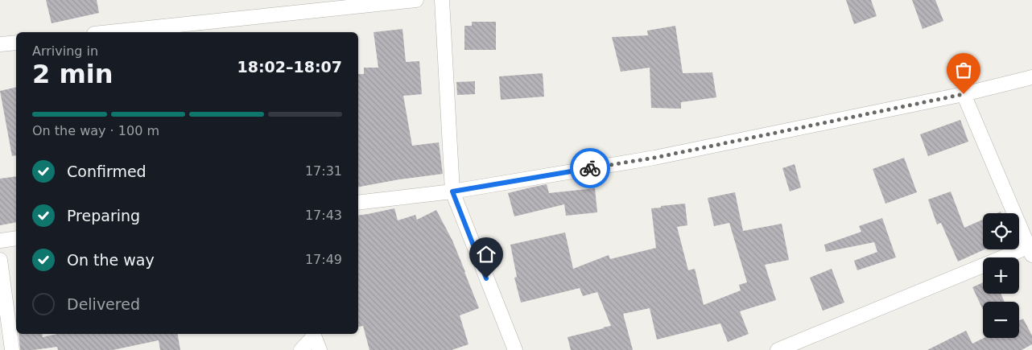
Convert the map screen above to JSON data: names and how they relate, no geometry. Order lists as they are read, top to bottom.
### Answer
{
  "page": {
    "heading": ["2 min", "Arriving in", "18:02–18:07"],
    "bar": "On the way · 100 m",
    "list": [
      ["Confirmed", "17:31"],
      ["Preparing", "17:43"],
      ["On the way", "17:49"],
      "Delivered"
    ],
    "map_buttons": ["+", "−"]
  }
}
